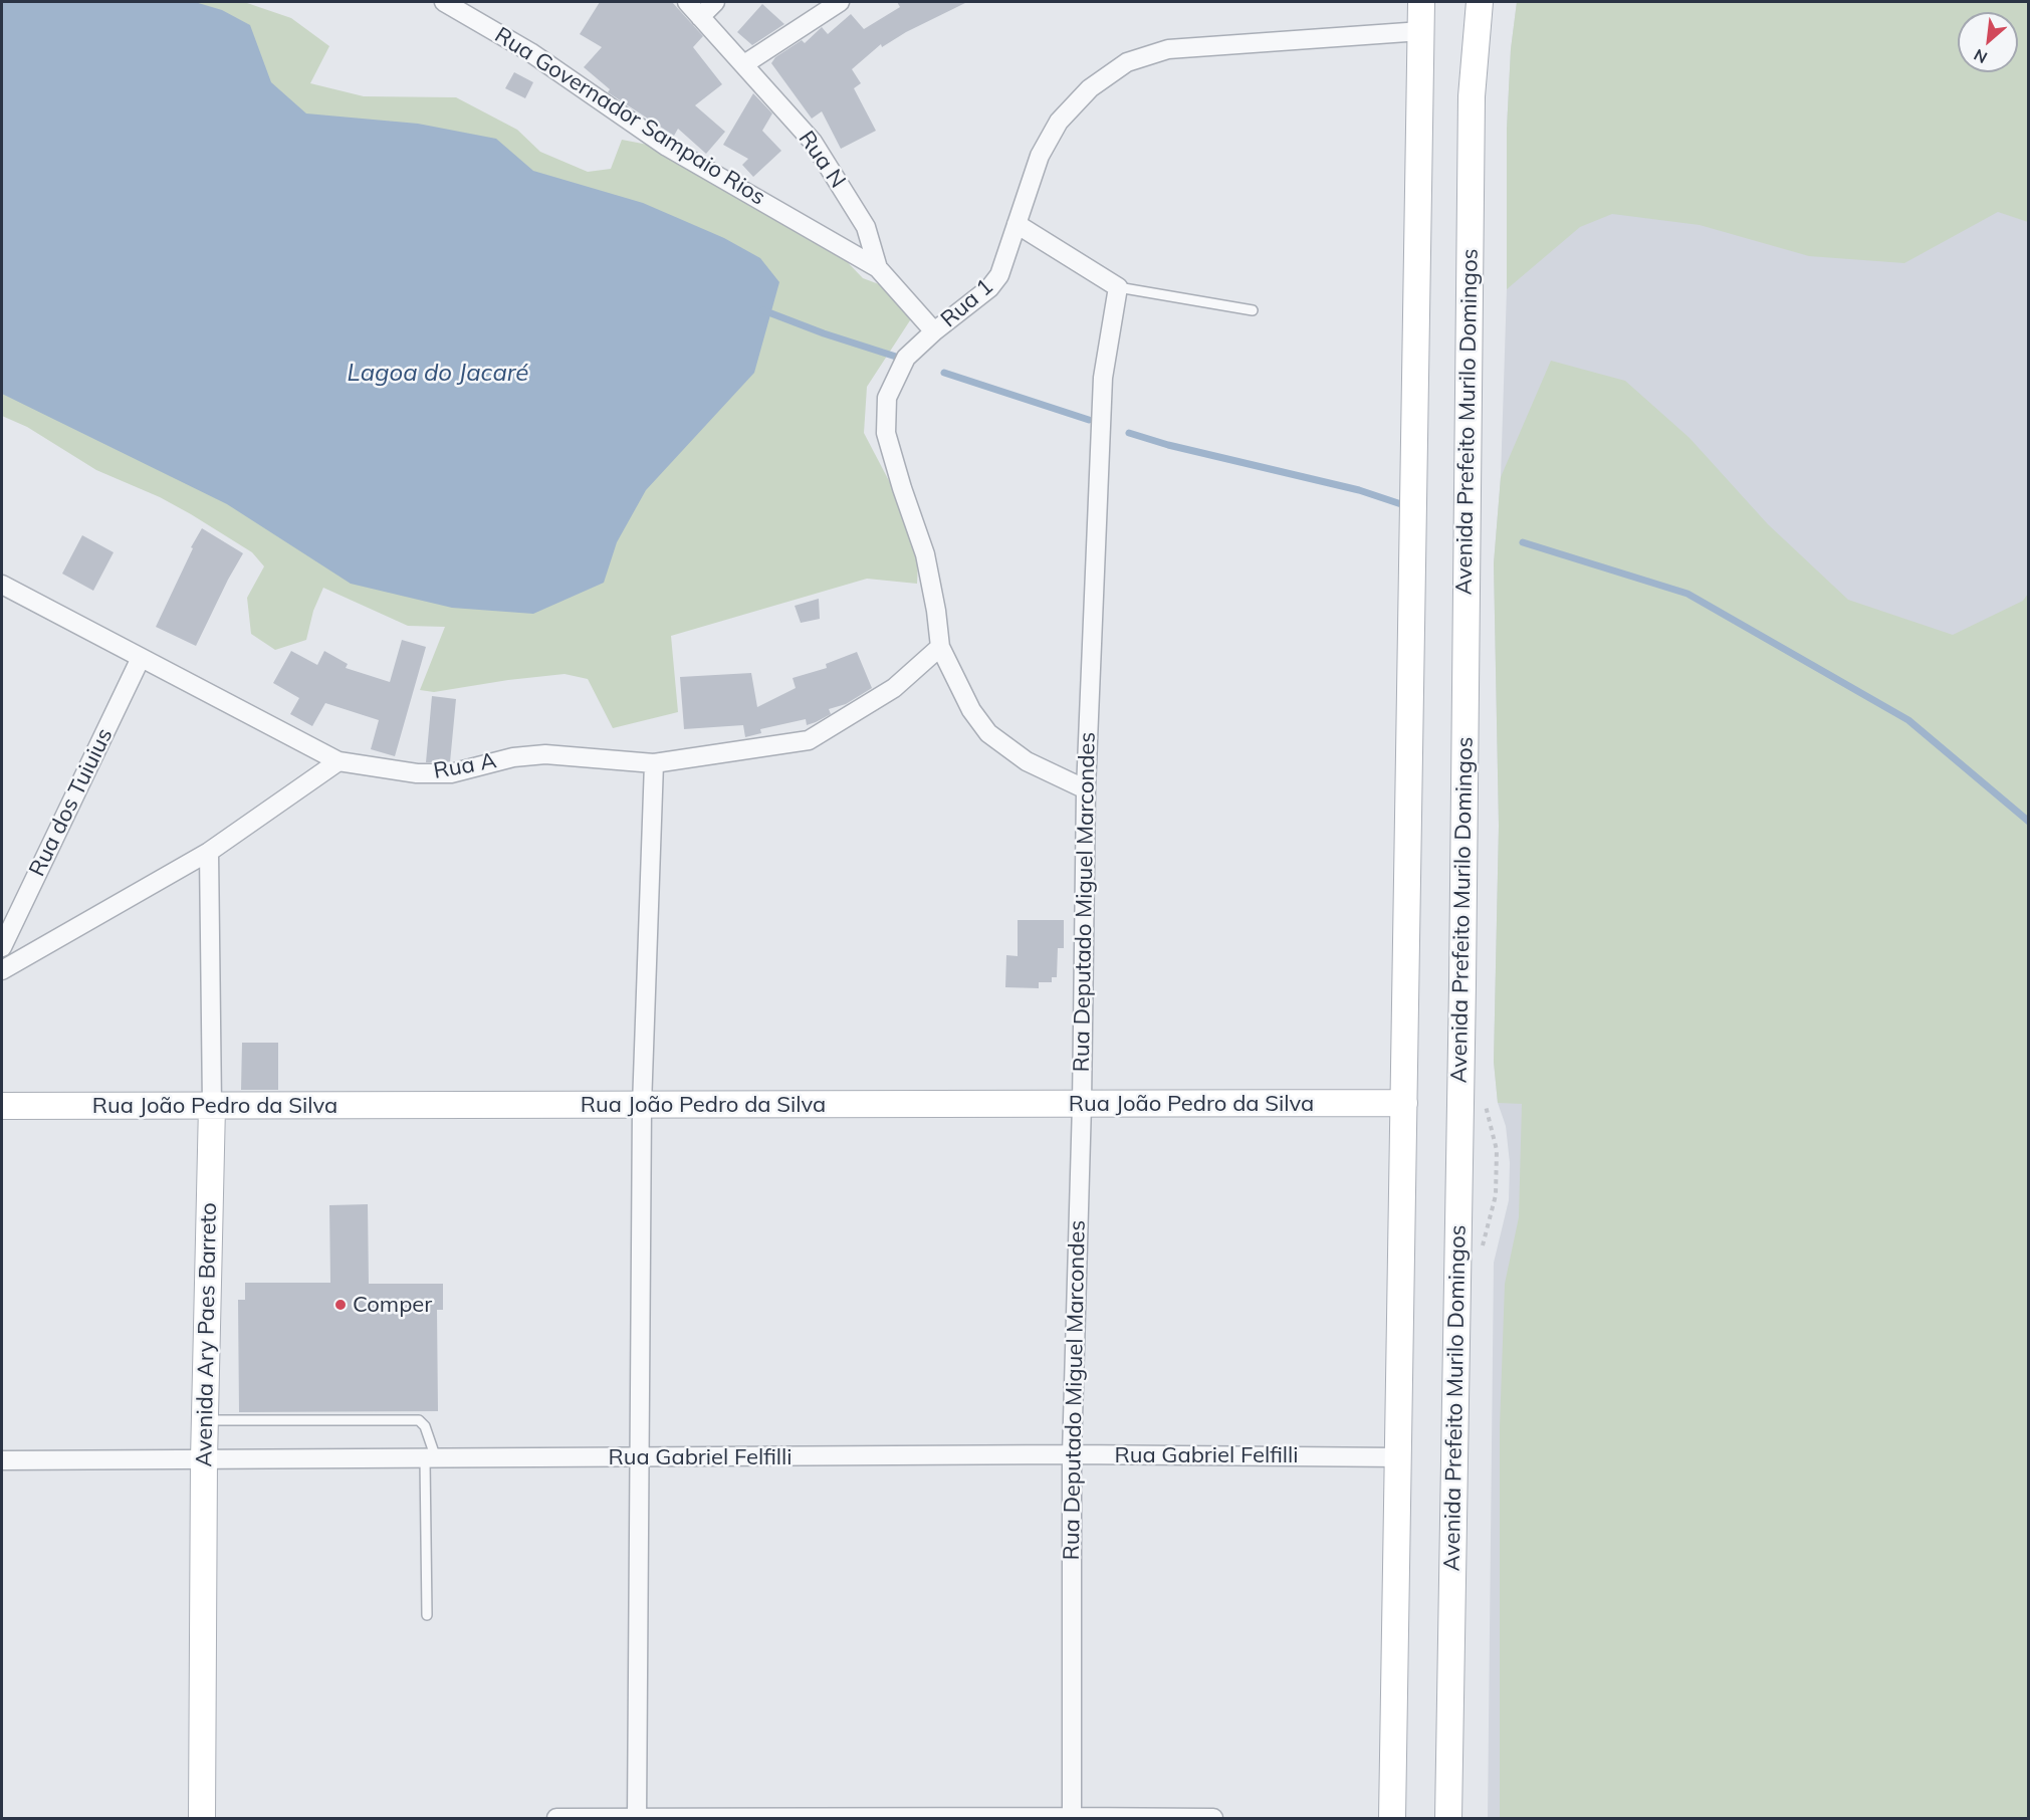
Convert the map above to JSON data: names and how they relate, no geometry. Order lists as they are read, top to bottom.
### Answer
{
  "streets": {
    "main road": ["Avenida Prefeito Murilo Domingos", "Rua João Pedro da Silva", "Avenida Ary Paes Barreto"],
    "street": [
      "Rua Governador Sampaio Rios",
      "Rua N",
      "Rua 1",
      "Rua A",
      "Rua dos Tuiuius",
      "Rua Deputado Miguel Marcondes",
      "Rua Gabriel Felfilli"
    ]
  },
  "crossings": [
    ["Rua Governador Sampaio Rios", "Rua N"],
    ["Rua N", "Rua 1"],
    ["Rua 1", "Rua A"],
    ["Rua 1", "Rua Deputado Miguel Marcondes"],
    ["Rua A", "Rua dos Tuiuius"],
    ["Rua Deputado Miguel Marcondes", "Rua João Pedro da Silva"],
    ["Rua Deputado Miguel Marcondes", "Rua Gabriel Felfilli"],
    ["Rua João Pedro da Silva", "Avenida Ary Paes Barreto"],
    ["Avenida Ary Paes Barreto", "Rua Gabriel Felfilli"]
  ],
  "water": ["Lagoa do Jacaré"],
  "places": ["Comper"],
  "north": "bottom left"
}
